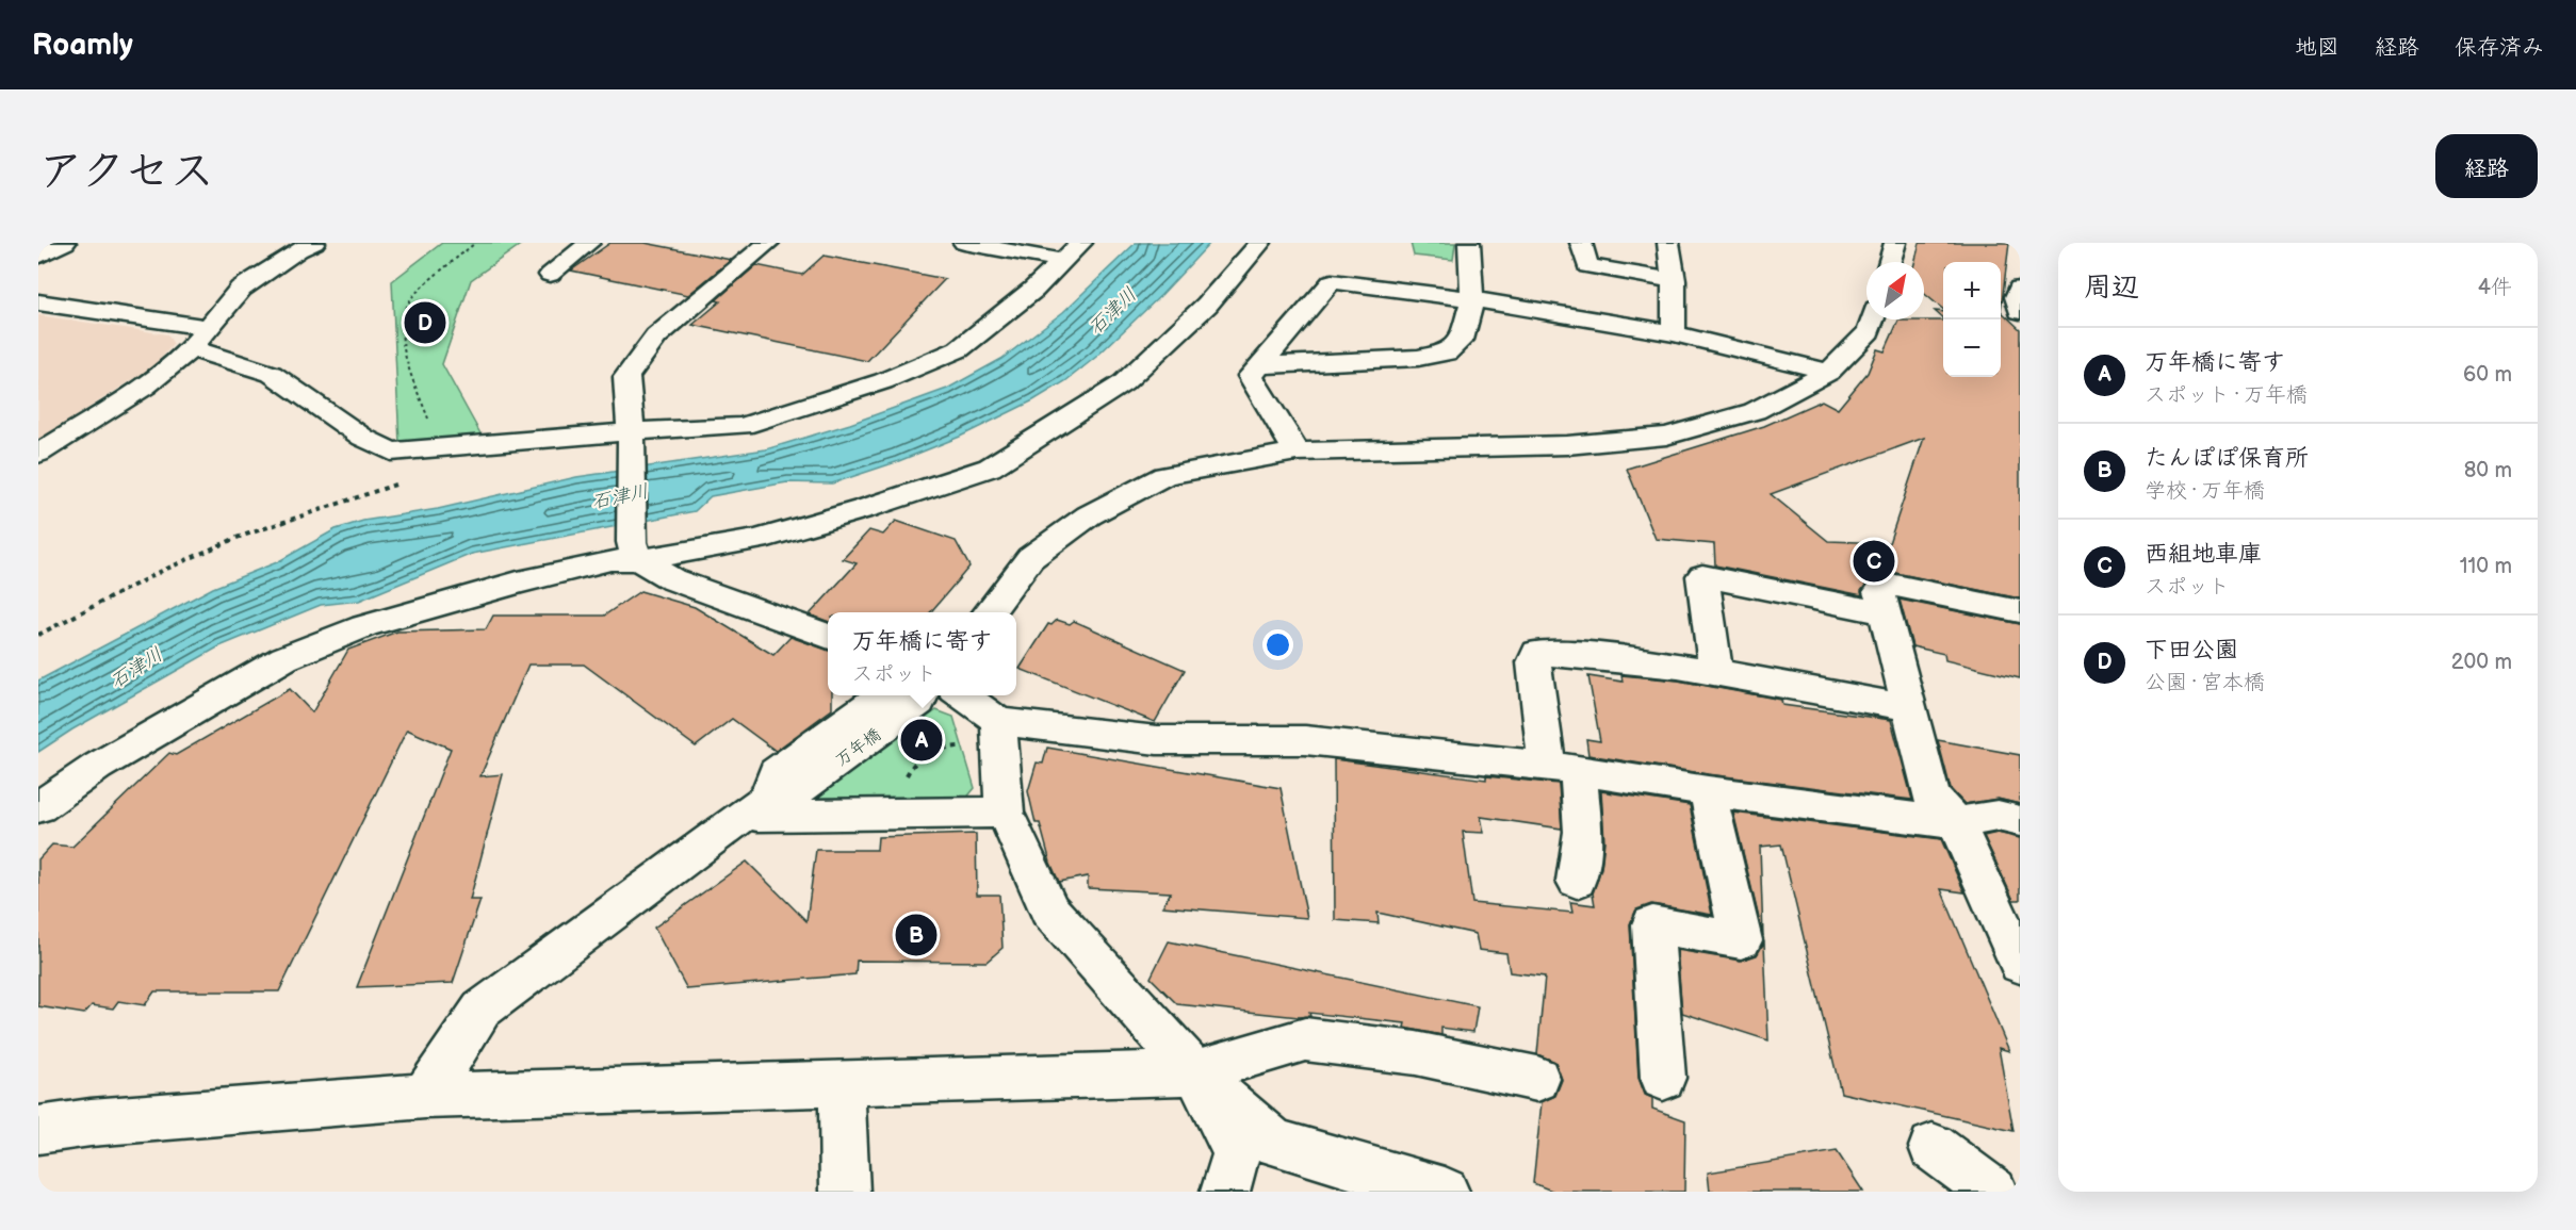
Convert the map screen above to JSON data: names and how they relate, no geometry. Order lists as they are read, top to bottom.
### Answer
{
  "streets": {
    "street": ["万年橋"]
  },
  "water": ["石津川"],
  "north": "top right",
  "page": {
    "header": "Roamly",
    "nav": ["地図", "経路", "保存済み"],
    "title": "アクセス",
    "buttons": "経路",
    "heading": ["周辺", "4件"],
    "map_buttons": ["+", "−"],
    "pins": [
      "D",
      "C",
      "A",
      "B"
    ],
    "list": [
      {
        "mark": "A",
        "name": "万年橋に寄す",
        "note": "スポット · 万年橋",
        "value": "60 m"
      },
      {
        "mark": "B",
        "name": "たんぽぽ保育所",
        "note": "学校 · 万年橋",
        "value": "80 m"
      },
      {
        "mark": "C",
        "name": "西組地車庫",
        "note": "スポット",
        "value": "110 m"
      },
      {
        "mark": "D",
        "name": "下田公園",
        "note": "公園 · 宮本橋",
        "value": "200 m"
      }
    ],
    "popup": ["万年橋に寄す", "スポット"]
  }
}
